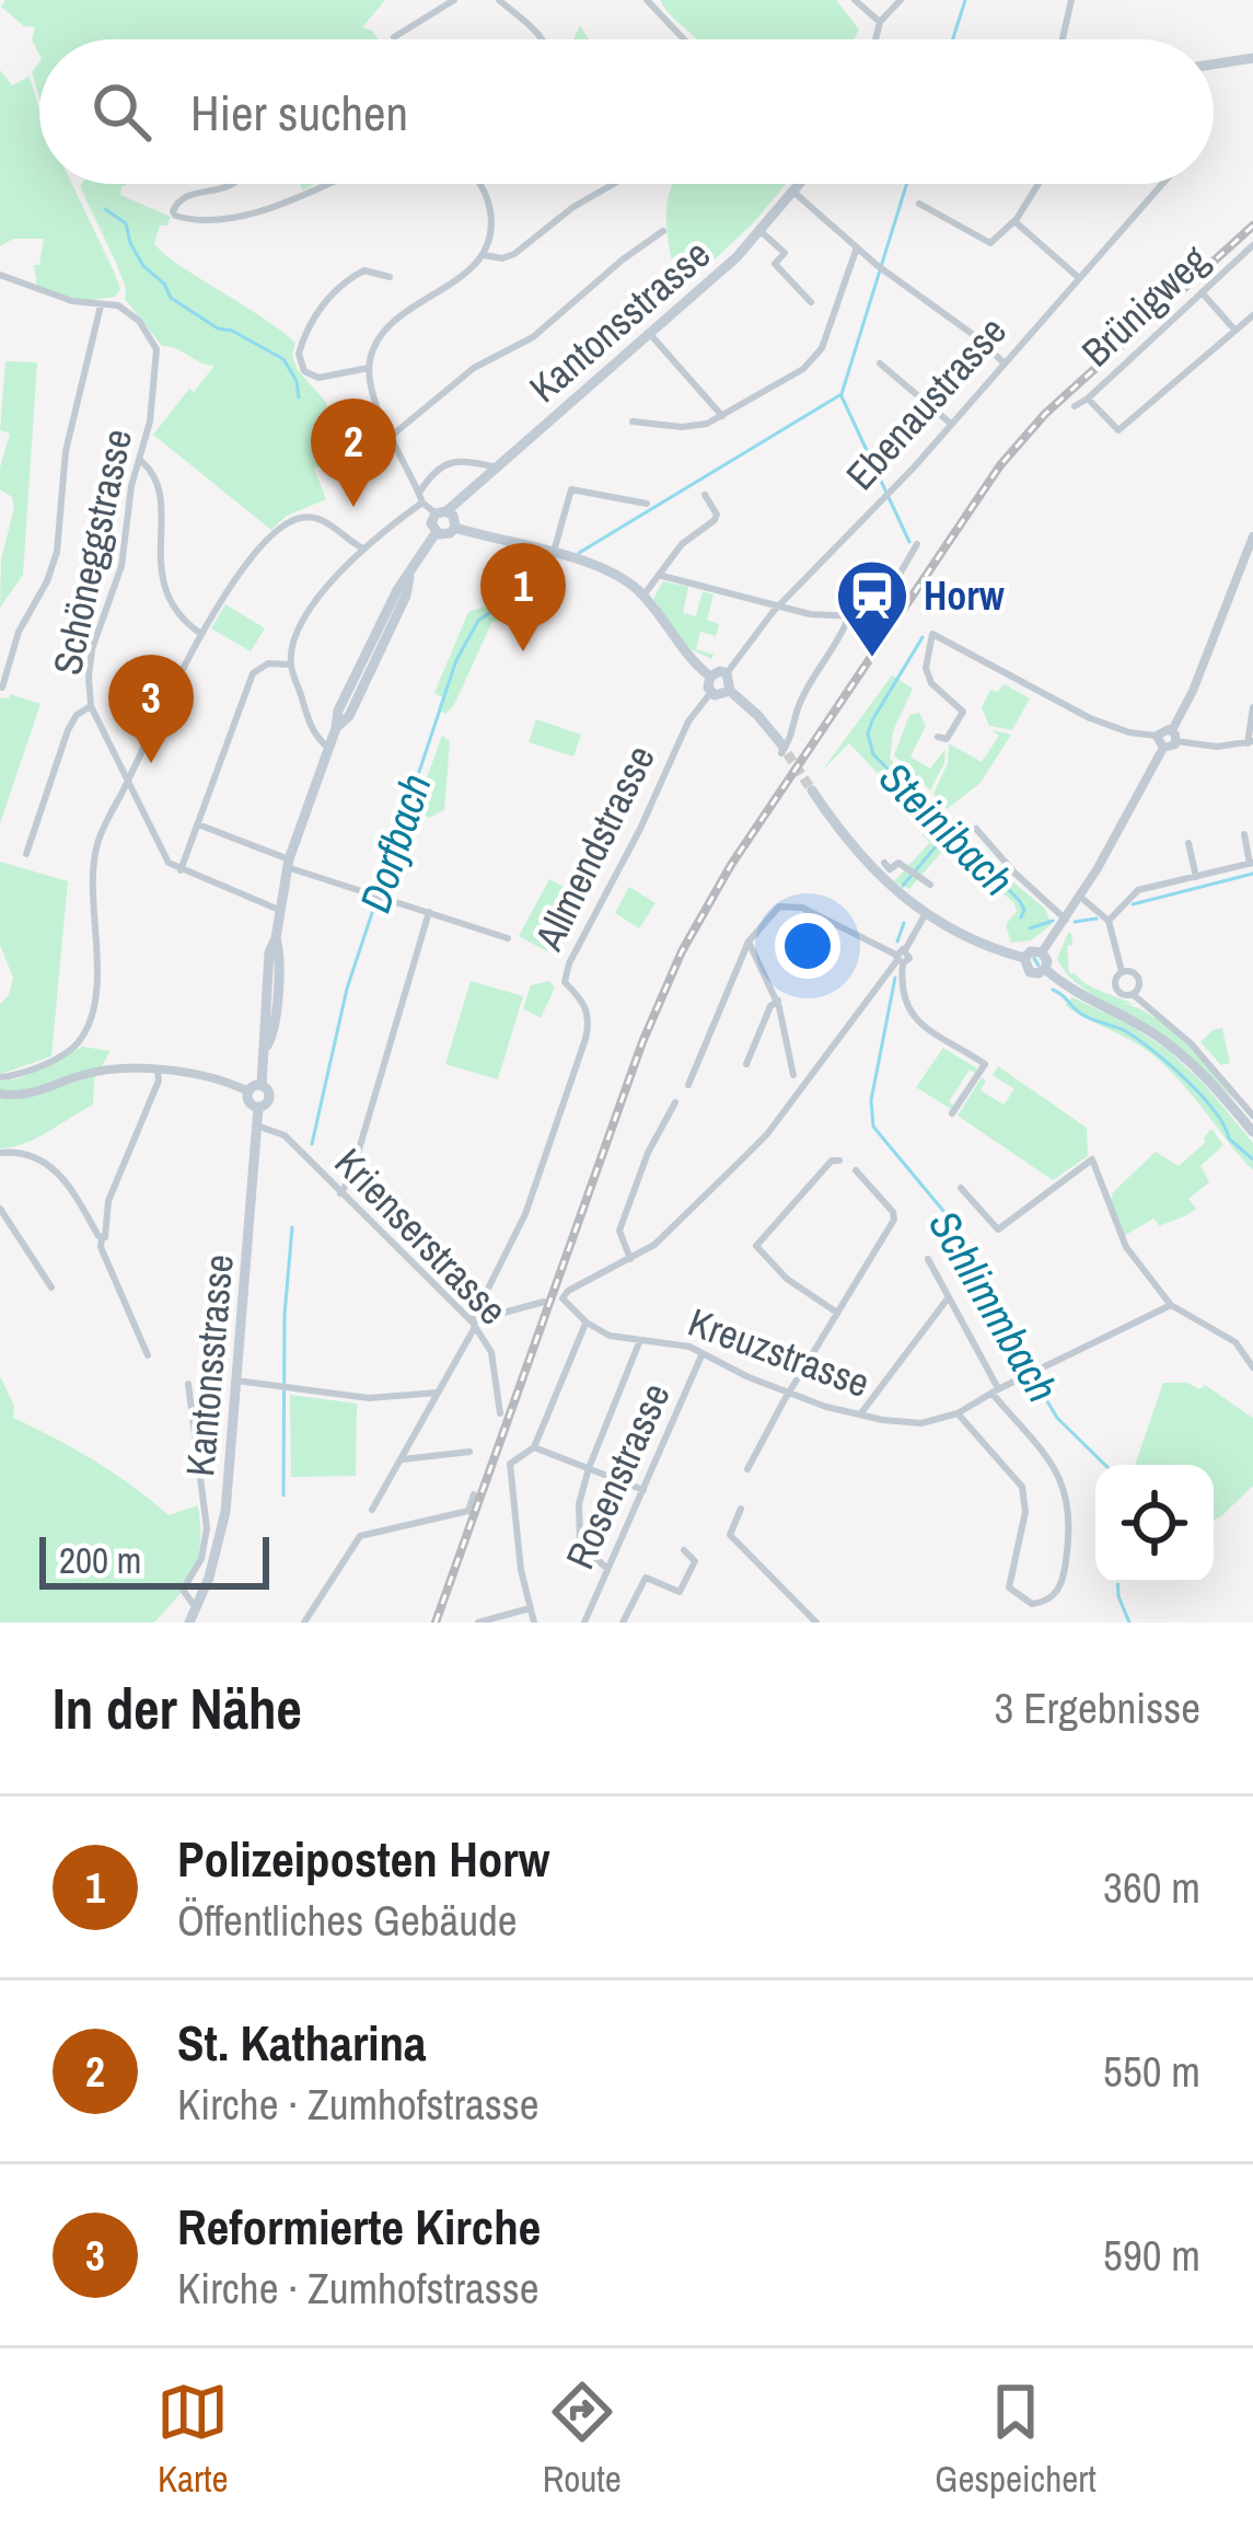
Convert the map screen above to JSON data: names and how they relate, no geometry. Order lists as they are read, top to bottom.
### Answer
{
  "streets": {
    "main road": ["Kantonsstrasse"],
    "street": [
      "Brünigweg",
      "Ebenaustrasse",
      "Schöneggstrasse",
      "Allmendstrasse",
      "Krienserstrasse",
      "Kreuzstrasse",
      "Rosenstrasse"
    ]
  },
  "crossings": [
    ["Kantonsstrasse", "Krienserstrasse"],
    ["Ebenaustrasse", "Allmendstrasse"],
    ["Allmendstrasse", "Krienserstrasse"],
    ["Kreuzstrasse", "Rosenstrasse"]
  ],
  "water": ["Steinibach", "Dorfbach", "Schlimmbach"],
  "places": {
    "station": ["Horw"]
  },
  "scale_bar": "200 m",
  "page": {
    "search": "Hier suchen",
    "pins": ["2", "1", "3"],
    "scale": "200 m",
    "heading": ["In der Nähe", "3 Ergebnisse"],
    "list": [
      {
        "mark": "1",
        "name": "Polizeiposten Horw",
        "note": "Öffentliches Gebäude",
        "value": "360 m"
      },
      {
        "mark": "2",
        "name": "St. Katharina",
        "note": "Kirche · Zumhofstrasse",
        "value": "550 m"
      },
      {
        "mark": "3",
        "name": "Reformierte Kirche",
        "note": "Kirche · Zumhofstrasse",
        "value": "590 m"
      }
    ],
    "nav": ["Karte", "Route", "Gespeichert"]
  }
}
